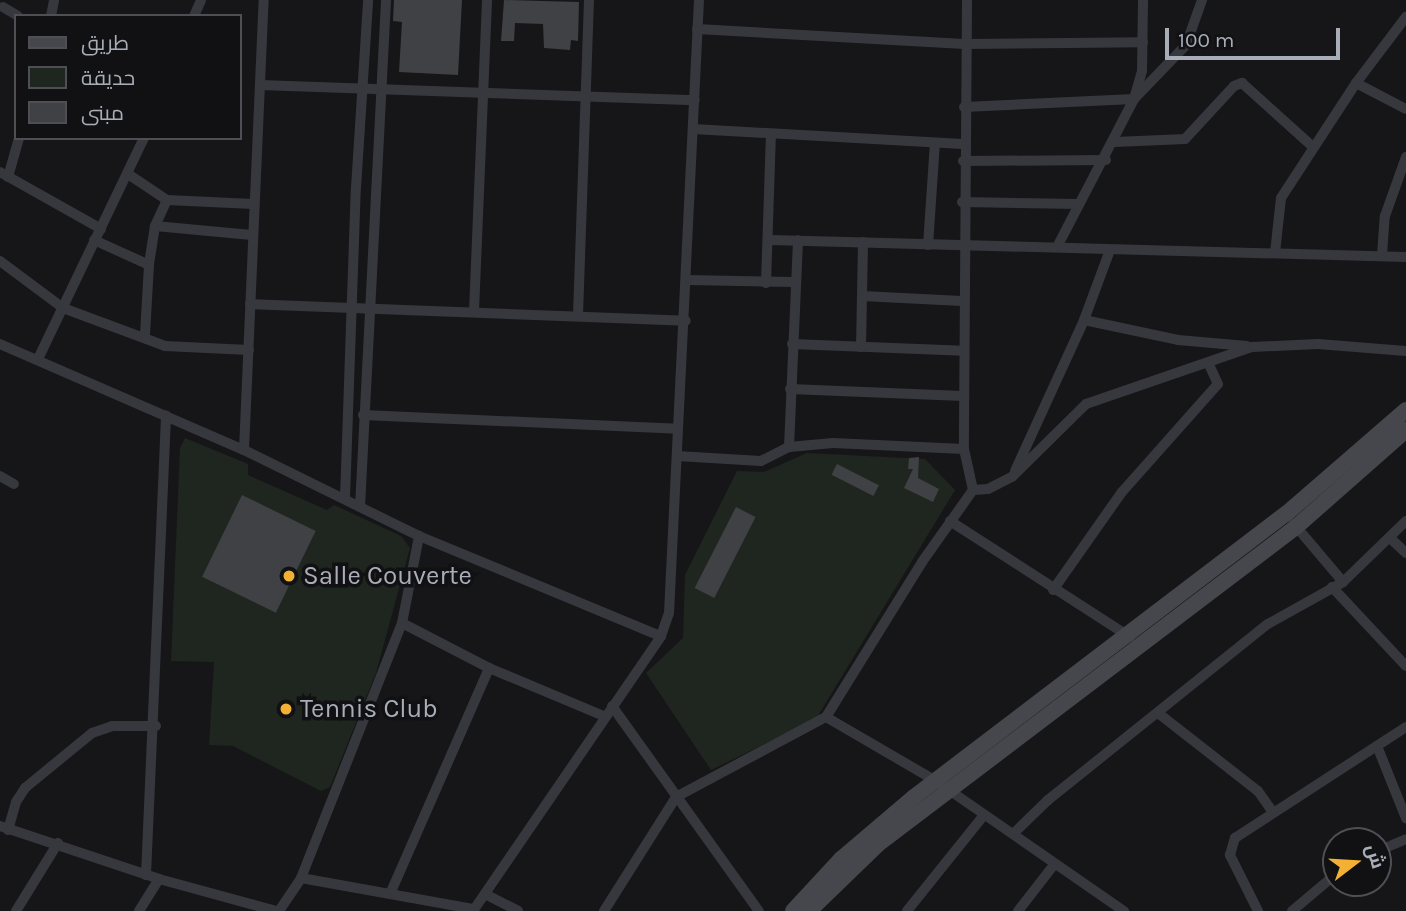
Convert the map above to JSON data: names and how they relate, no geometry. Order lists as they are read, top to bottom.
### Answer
{
  "places": ["Salle Couverte", "Tennis Club"],
  "legend": ["طريق", "حديقة", "مبنى"],
  "scale_bar": "100 m",
  "north": "right"
}
